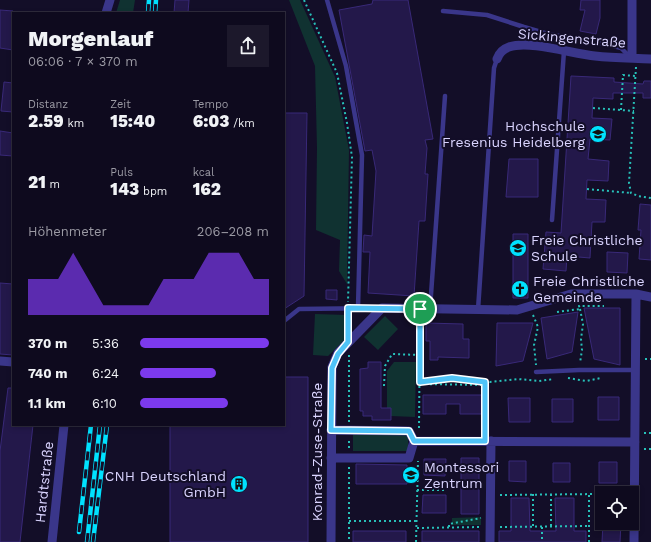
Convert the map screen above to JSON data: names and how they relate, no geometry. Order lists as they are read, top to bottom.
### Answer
{
  "streets": {
    "street": ["Sickingenstraße", "Konrad-Zuse-Straße", "Hardtstraße"]
  },
  "places": {
    "school or university": ["Hochschule Fresenius Heidelberg", "Freie Christliche Schule", "Montessori Zentrum"],
    "church": ["Freie Christliche Gemeinde"],
    "building": ["CNH Deutschland GmbH"]
  },
  "page": {
    "heading": ["Morgenlauf", "06:06 · 7 × 370 m"],
    "stats": [
      ["Distanz", "2.59 km"],
      ["Zeit", "15:40"],
      ["Tempo", "6:03 /km"],
      ["21 m"],
      ["Puls", "143 bpm"],
      ["kcal", "162"]
    ],
    "chart": ["Höhenmeter", "206–208 m"],
    "list": [
      {
        "name": "370 m",
        "note": "5:36"
      },
      {
        "name": "740 m",
        "note": "6:24"
      },
      {
        "name": "1.1 km",
        "note": "6:10"
      }
    ]
  }
}
